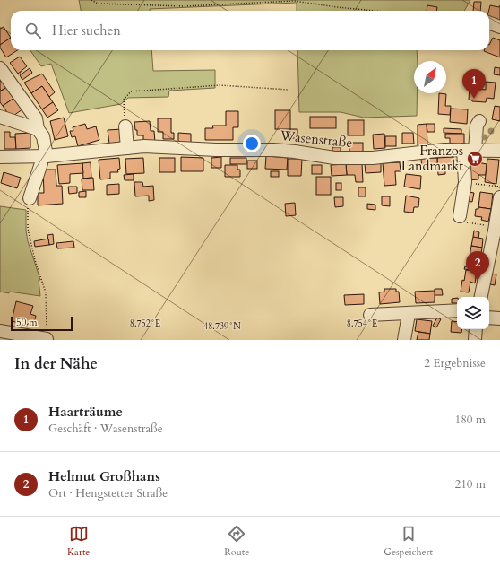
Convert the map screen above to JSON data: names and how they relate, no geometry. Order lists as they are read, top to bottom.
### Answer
{
  "streets": {
    "street": ["Wasenstraße"]
  },
  "places": {
    "supermarket": ["Franzos Landmarkt"]
  },
  "scale_bar": "50 m",
  "north": "top right",
  "page": {
    "search": "Hier suchen",
    "pins": ["1", "2"],
    "scale": "50 m",
    "heading": ["In der Nähe", "2 Ergebnisse"],
    "list": [
      {
        "mark": "1",
        "name": "Haarträume",
        "note": "Geschäft · Wasenstraße",
        "value": "180 m"
      },
      {
        "mark": "2",
        "name": "Helmut Großhans",
        "note": "Ort · Hengstetter Straße",
        "value": "210 m"
      }
    ],
    "nav": ["Karte", "Route", "Gespeichert"]
  },
  "coordinates": ["8.752°E", "8.754°E", "48.739°N"]
}
